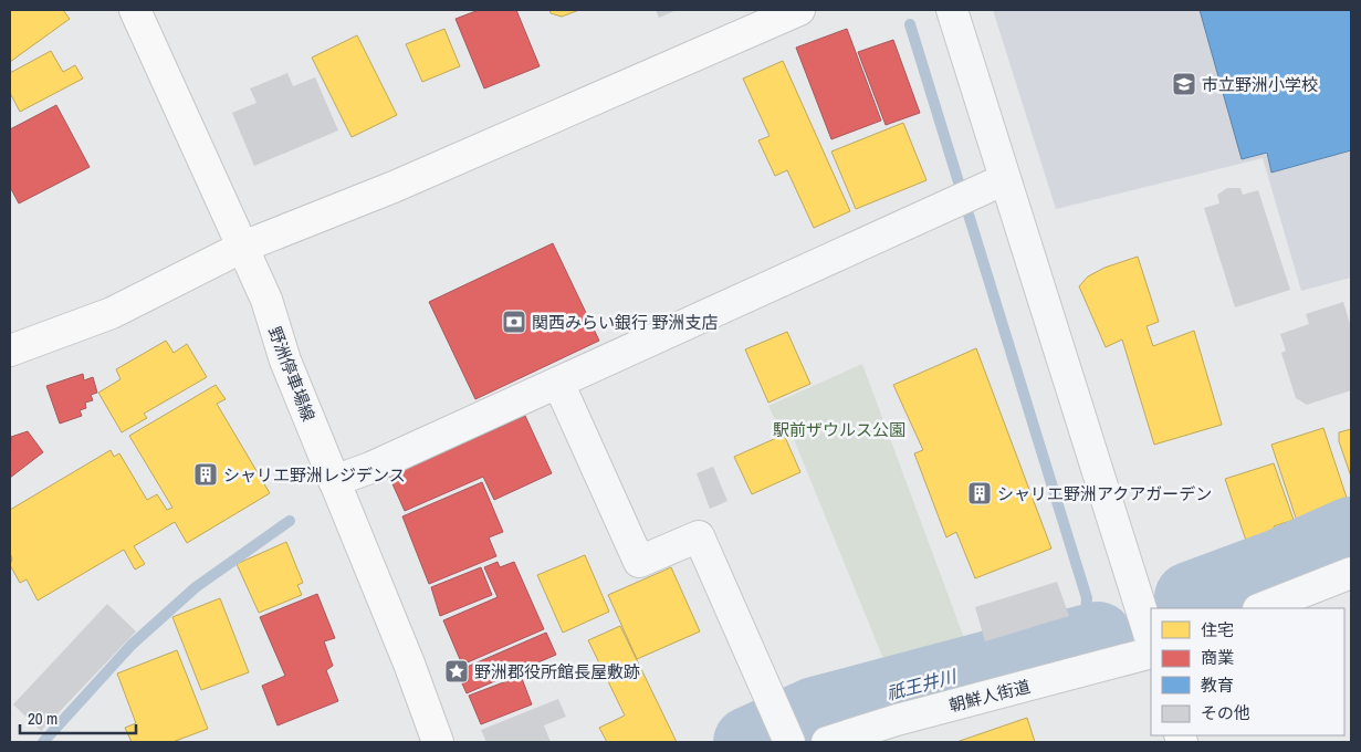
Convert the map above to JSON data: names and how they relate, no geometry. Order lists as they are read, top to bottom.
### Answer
{
  "streets": {
    "street": ["野洲停車場線", "朝鮮人街道"]
  },
  "water": ["祇王井川"],
  "parks": ["駅前ザウルス公園"],
  "places": {
    "school or university": ["市立野洲小学校"],
    "bank": ["関西みらい銀行 野洲支店"],
    "building": ["シャリエ野洲レジデンス", "シャリエ野洲アクアガーデン"],
    "place": ["野洲郡役所館長屋敷跡"]
  },
  "legend": [
    "住宅",
    "商業",
    "教育",
    "その他"
  ],
  "scale_bar": "20 m"
}
